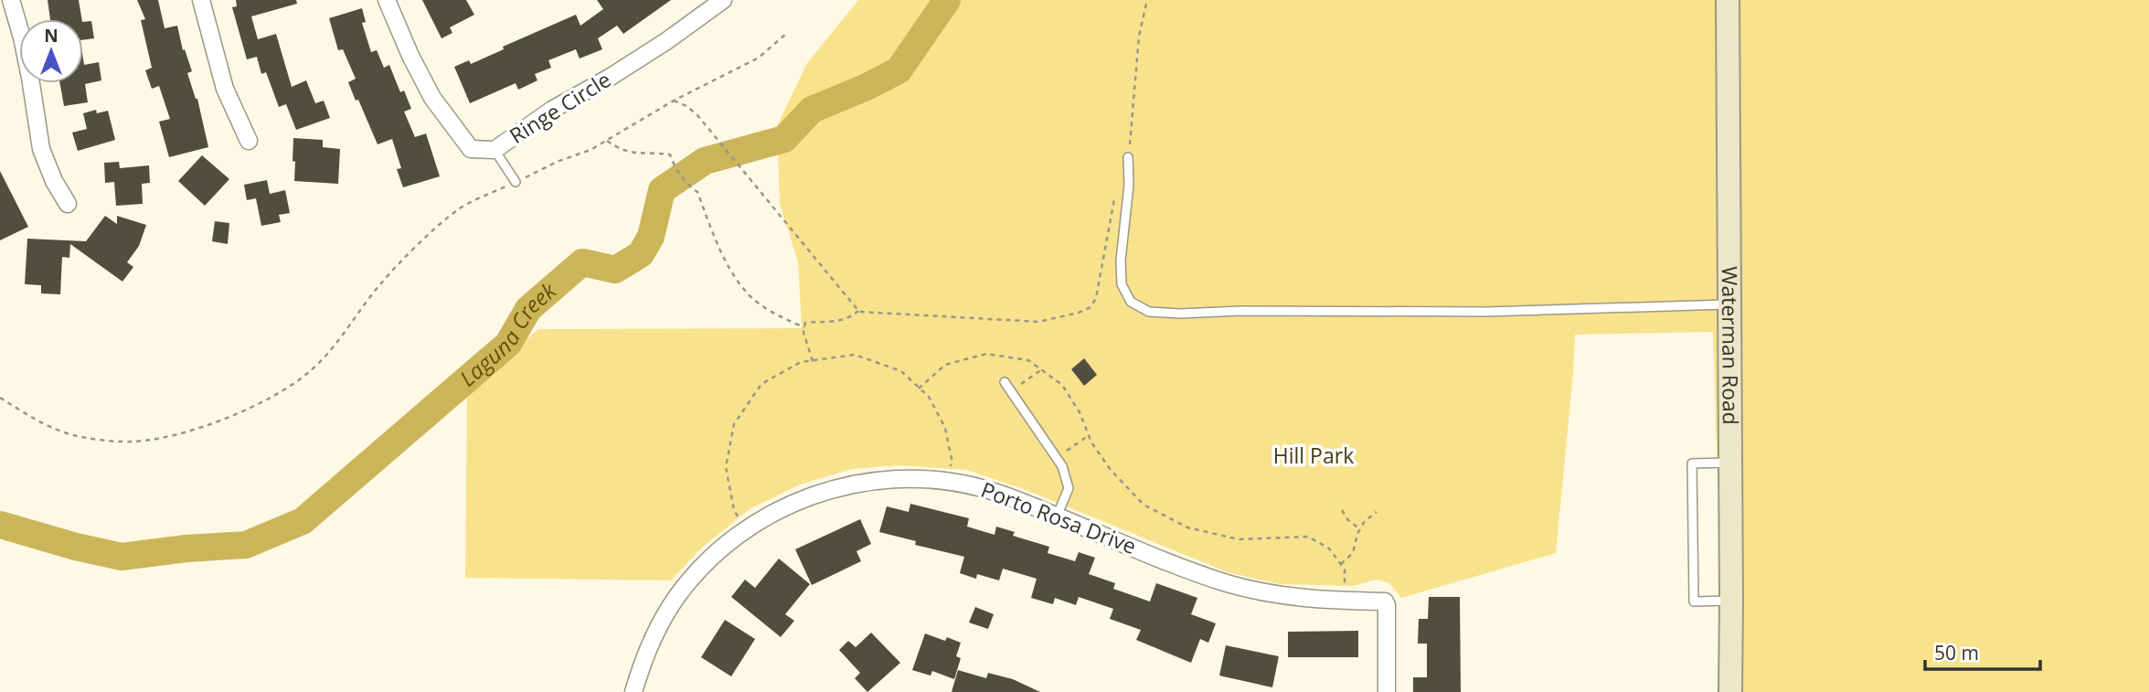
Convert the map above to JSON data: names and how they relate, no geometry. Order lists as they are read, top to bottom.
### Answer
{
  "streets": {
    "main road": ["Waterman Road"],
    "street": ["Ringe Circle", "Porto Rosa Drive"]
  },
  "water": ["Laguna Creek"],
  "parks": ["Hill Park"],
  "scale_bar": "50 m",
  "north": "top"
}
